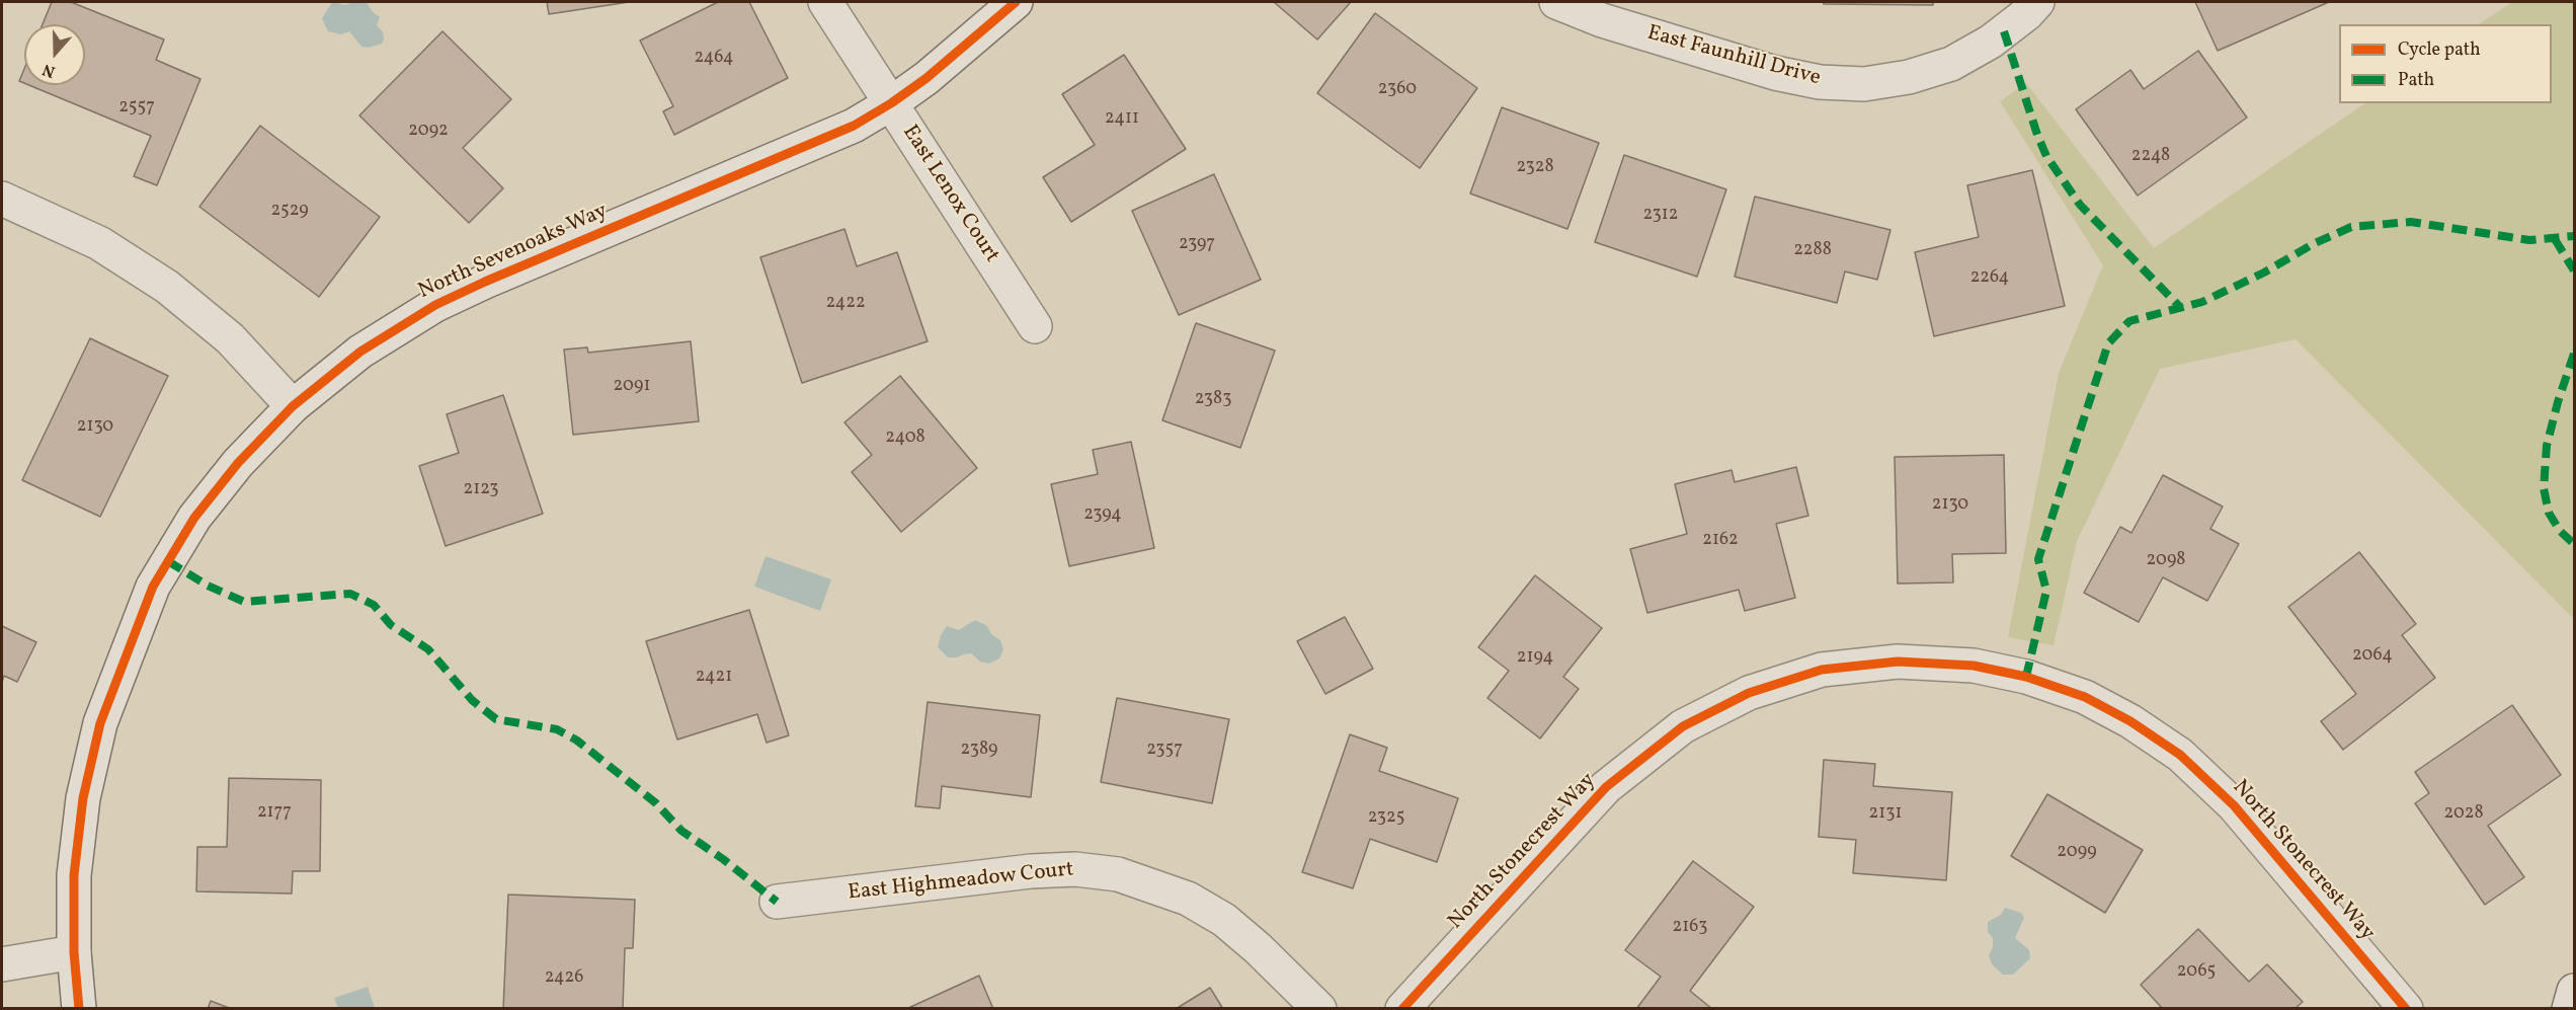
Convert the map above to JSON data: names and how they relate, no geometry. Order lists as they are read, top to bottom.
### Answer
{
  "streets": {
    "street": [
      "East Faunhill Drive",
      "East Lenox Court",
      "North Sevenoaks Way",
      "North Stonecrest Way",
      "East Highmeadow Court"
    ]
  },
  "crossings": [
    ["East Lenox Court", "North Sevenoaks Way"]
  ],
  "house_numbers": [
    "2464",
    "2360",
    "2557",
    "2411",
    "2092",
    "2248",
    "2328",
    "2529",
    "2312",
    "2397",
    "2288",
    "2264",
    "2422",
    "2091",
    "2383",
    "2130",
    "2408",
    "2123",
    "2130",
    "2394",
    "2162",
    "2098",
    "2064",
    "2194",
    "2421",
    "2389",
    "2357",
    "2177",
    "2131",
    "2028",
    "2325",
    "2099",
    "2163",
    "2065",
    "2426"
  ],
  "legend": ["Cycle path", "Path"],
  "north": "bottom"
}
